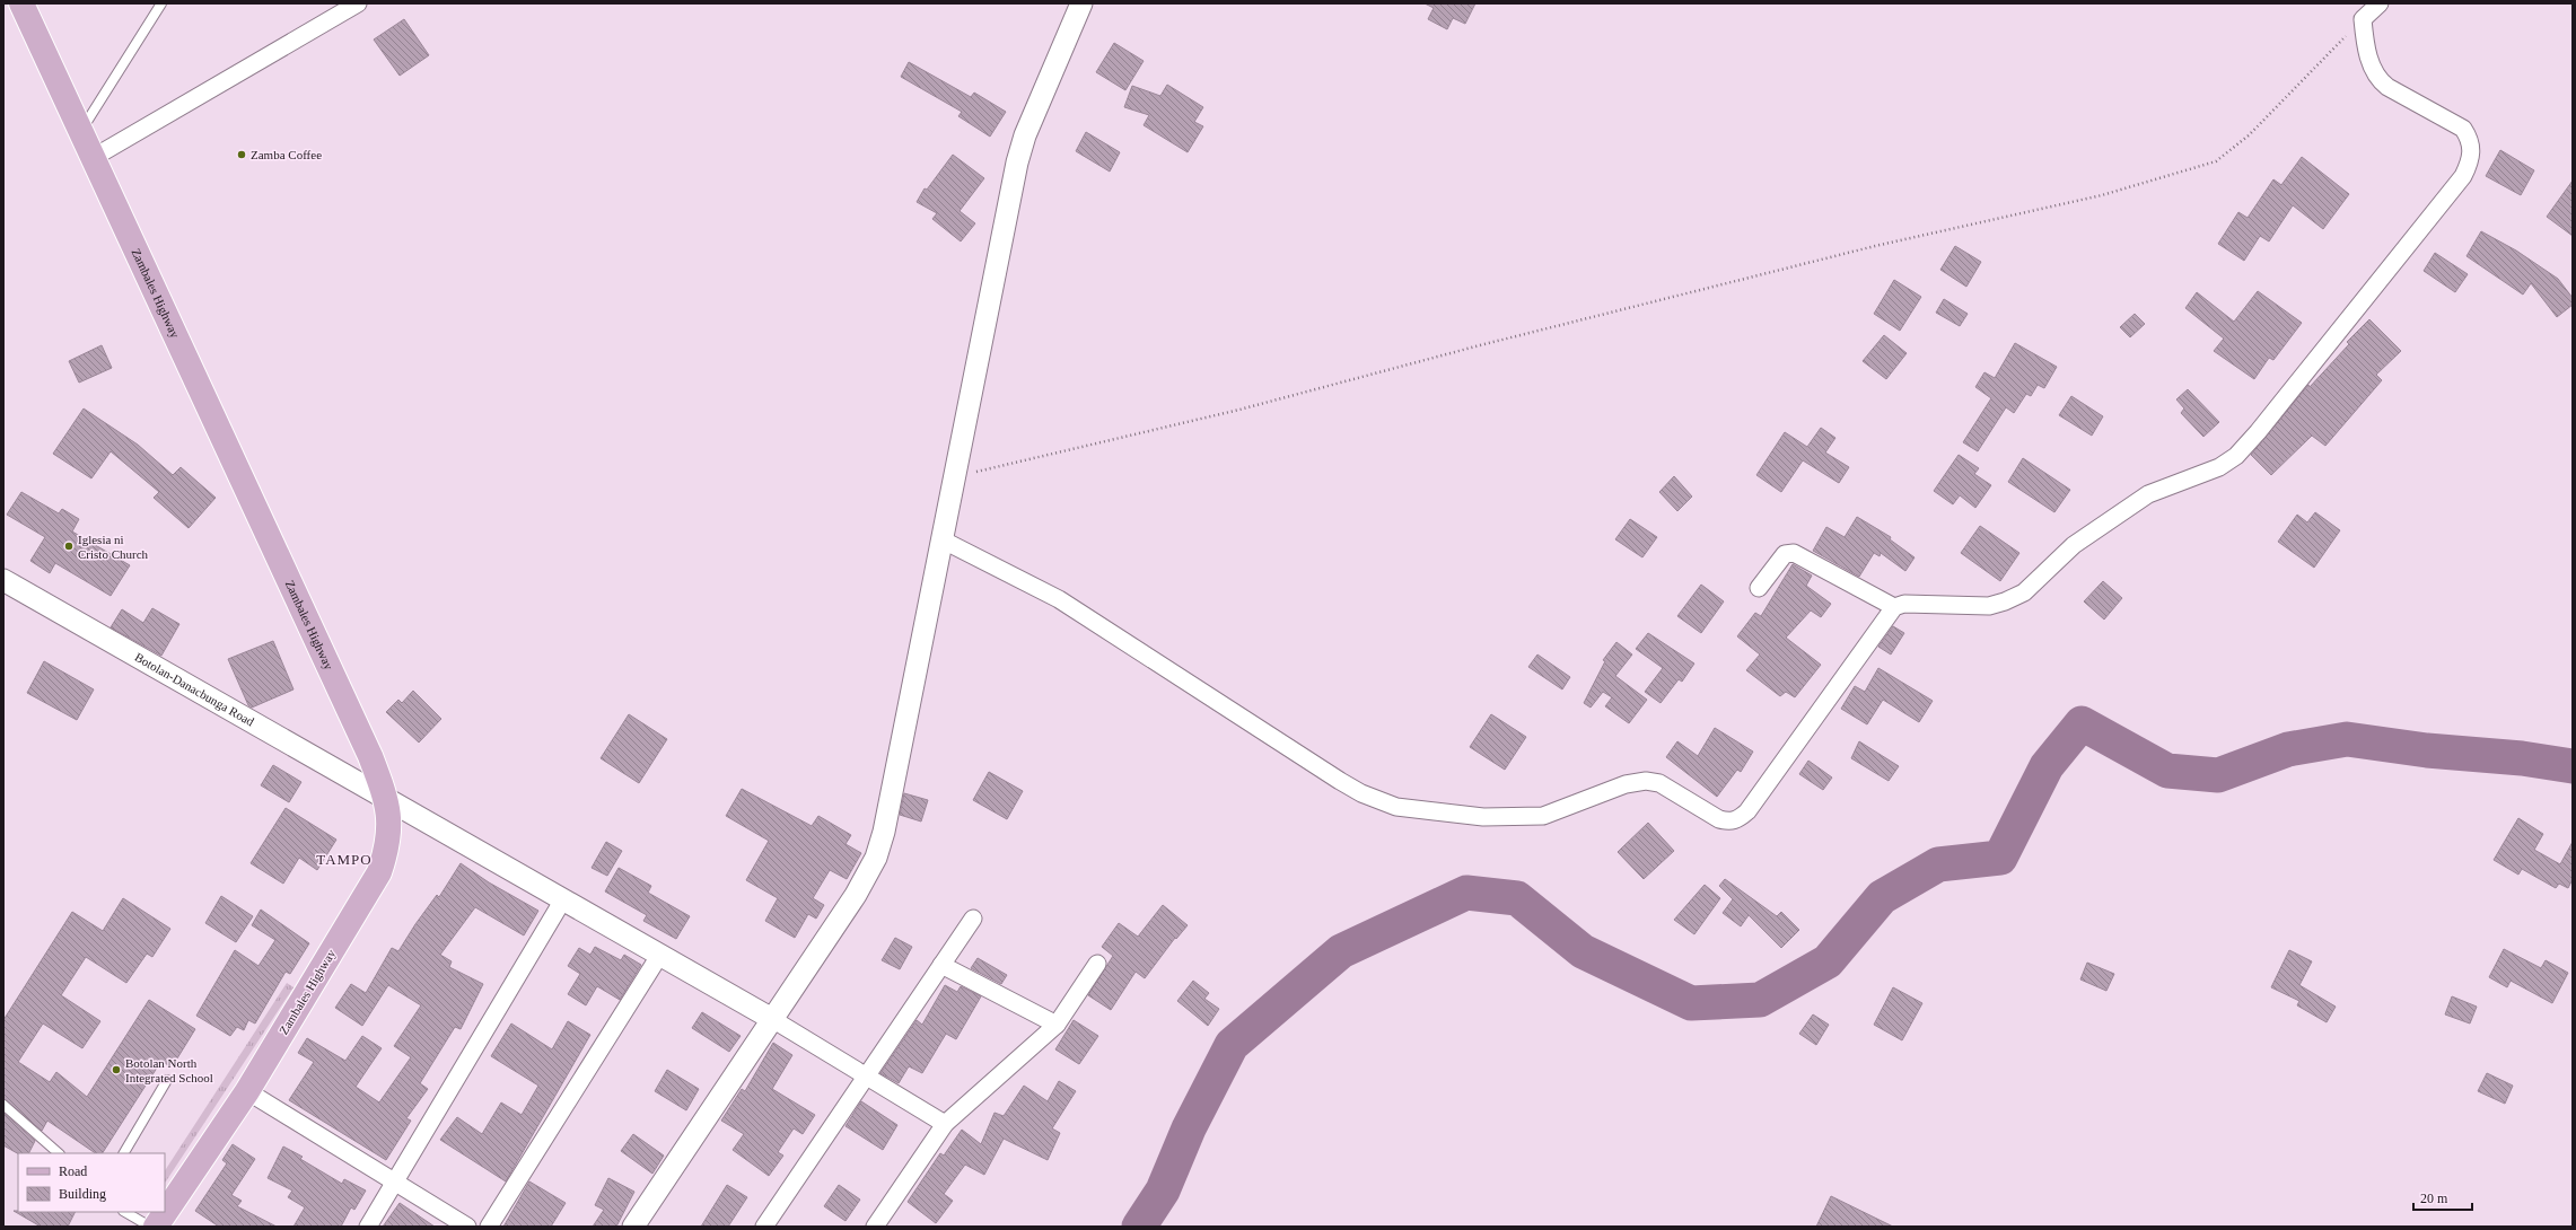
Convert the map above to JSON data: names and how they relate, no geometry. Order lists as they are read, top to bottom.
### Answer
{
  "streets": {
    "main road": ["Zambales Highway"],
    "street": ["Botolan-Danacbunga Road"]
  },
  "crossings": [
    ["Zambales Highway", "Botolan-Danacbunga Road"]
  ],
  "districts": ["TAMPO"],
  "places": ["Zamba Coffee", "Iglesia ni Cristo Church", "Botolan North Integrated School"],
  "legend": ["Road", "Building"],
  "scale_bar": "20 m"
}
